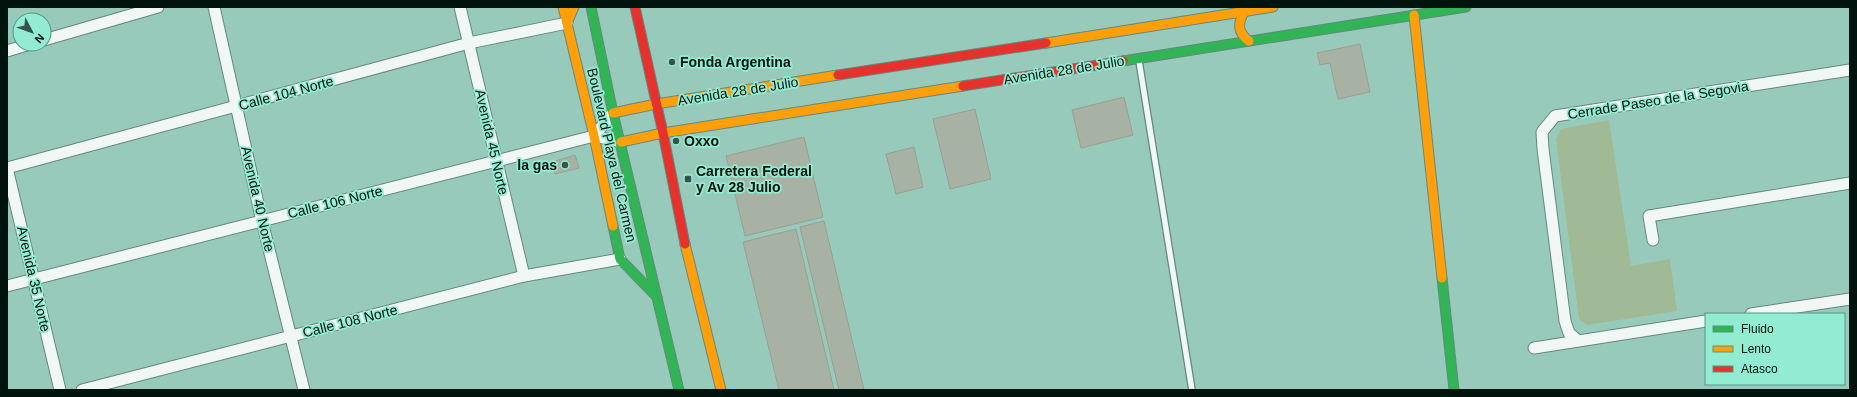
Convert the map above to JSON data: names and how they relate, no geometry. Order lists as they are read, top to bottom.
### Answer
{
  "streets": {
    "main road": ["Avenida 28 de Julio", "Boulevard Playa del Carmen", "Calle 106 Norte"],
    "street": [
      "Calle 104 Norte",
      "Cerrade Paseo de la Segovia",
      "Avenida 45 Norte",
      "Avenida 40 Norte",
      "Avenida 35 Norte",
      "Calle 108 Norte"
    ]
  },
  "crossings": [
    ["Avenida 28 de Julio", "Calle 106 Norte"],
    ["Calle 104 Norte", "Avenida 45 Norte"],
    ["Calle 104 Norte", "Boulevard Playa del Carmen"],
    ["Calle 104 Norte", "Avenida 40 Norte"],
    ["Calle 104 Norte", "Avenida 35 Norte"],
    ["Avenida 45 Norte", "Calle 106 Norte"],
    ["Avenida 45 Norte", "Calle 108 Norte"],
    ["Boulevard Playa del Carmen", "Calle 106 Norte"],
    ["Boulevard Playa del Carmen", "Calle 108 Norte"],
    ["Avenida 40 Norte", "Calle 106 Norte"],
    ["Avenida 40 Norte", "Calle 108 Norte"],
    ["Calle 106 Norte", "Avenida 35 Norte"]
  ],
  "places": {
    "other": ["Fonda Argentina", "Oxxo", "la gas"],
    "transit": ["Carretera Federal y Av 28 Julio"]
  },
  "legend": ["Fluido", "Lento", "Atasco"],
  "north": "bottom right"
}
